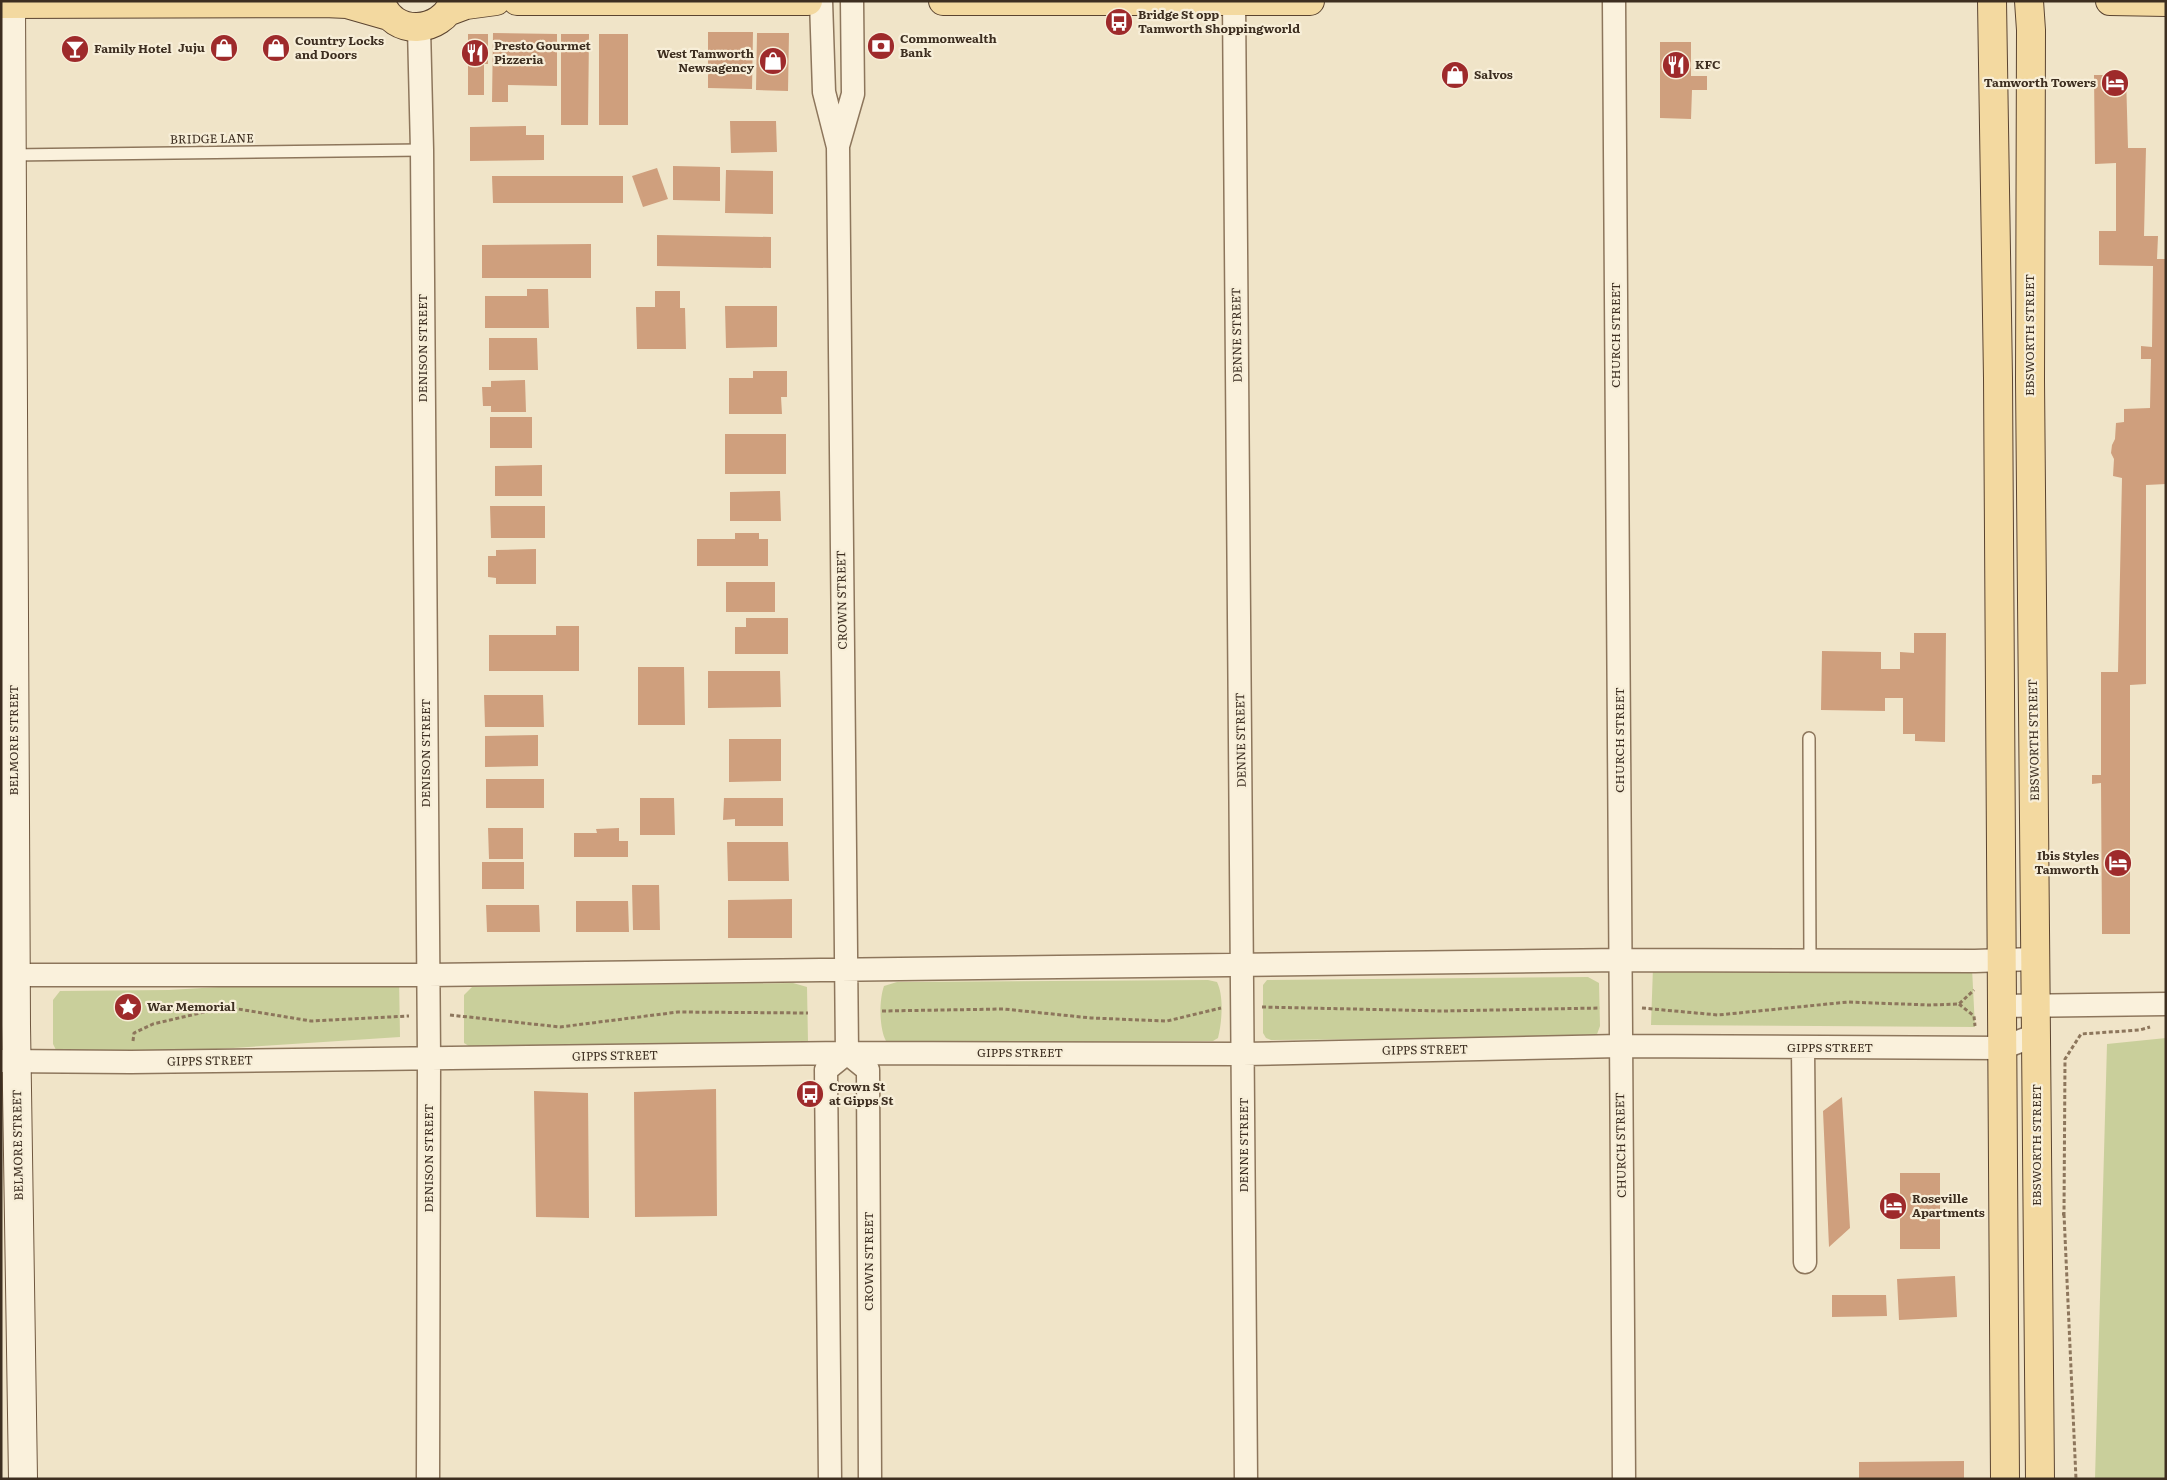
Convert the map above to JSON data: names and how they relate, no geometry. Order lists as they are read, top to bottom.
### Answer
{
  "streets": {
    "main road": ["EBSWORTH STREET"],
    "street": [
      "DENNE STREET",
      "CHURCH STREET",
      "DENISON STREET",
      "CROWN STREET",
      "BELMORE STREET",
      "GIPPS STREET"
    ],
    "lane": ["BRIDGE LANE"]
  },
  "crossings": [
    ["BRIDGE LANE", "DENISON STREET"],
    ["BRIDGE LANE", "BELMORE STREET"],
    ["DENNE STREET", "GIPPS STREET"],
    ["CHURCH STREET", "GIPPS STREET"],
    ["EBSWORTH STREET", "GIPPS STREET"],
    ["DENISON STREET", "GIPPS STREET"],
    ["CROWN STREET", "GIPPS STREET"],
    ["BELMORE STREET", "GIPPS STREET"]
  ],
  "places": {
    "bus stop": ["Bridge St opp Tamworth Shoppingworld", "Crown St at Gipps St"],
    "bank": ["Commonwealth Bank"],
    "shop": [
      "Juju",
      "Country Locks and Doors",
      "West Tamworth Newsagency",
      "Salvos"
    ],
    "bar": ["Family Hotel"],
    "restaurant": ["Presto Gourmet Pizzeria", "KFC"],
    "hotel": ["Tamworth Towers", "Ibis Styles Tamworth", "Roseville Apartments"],
    "place": ["War Memorial"]
  }
}
